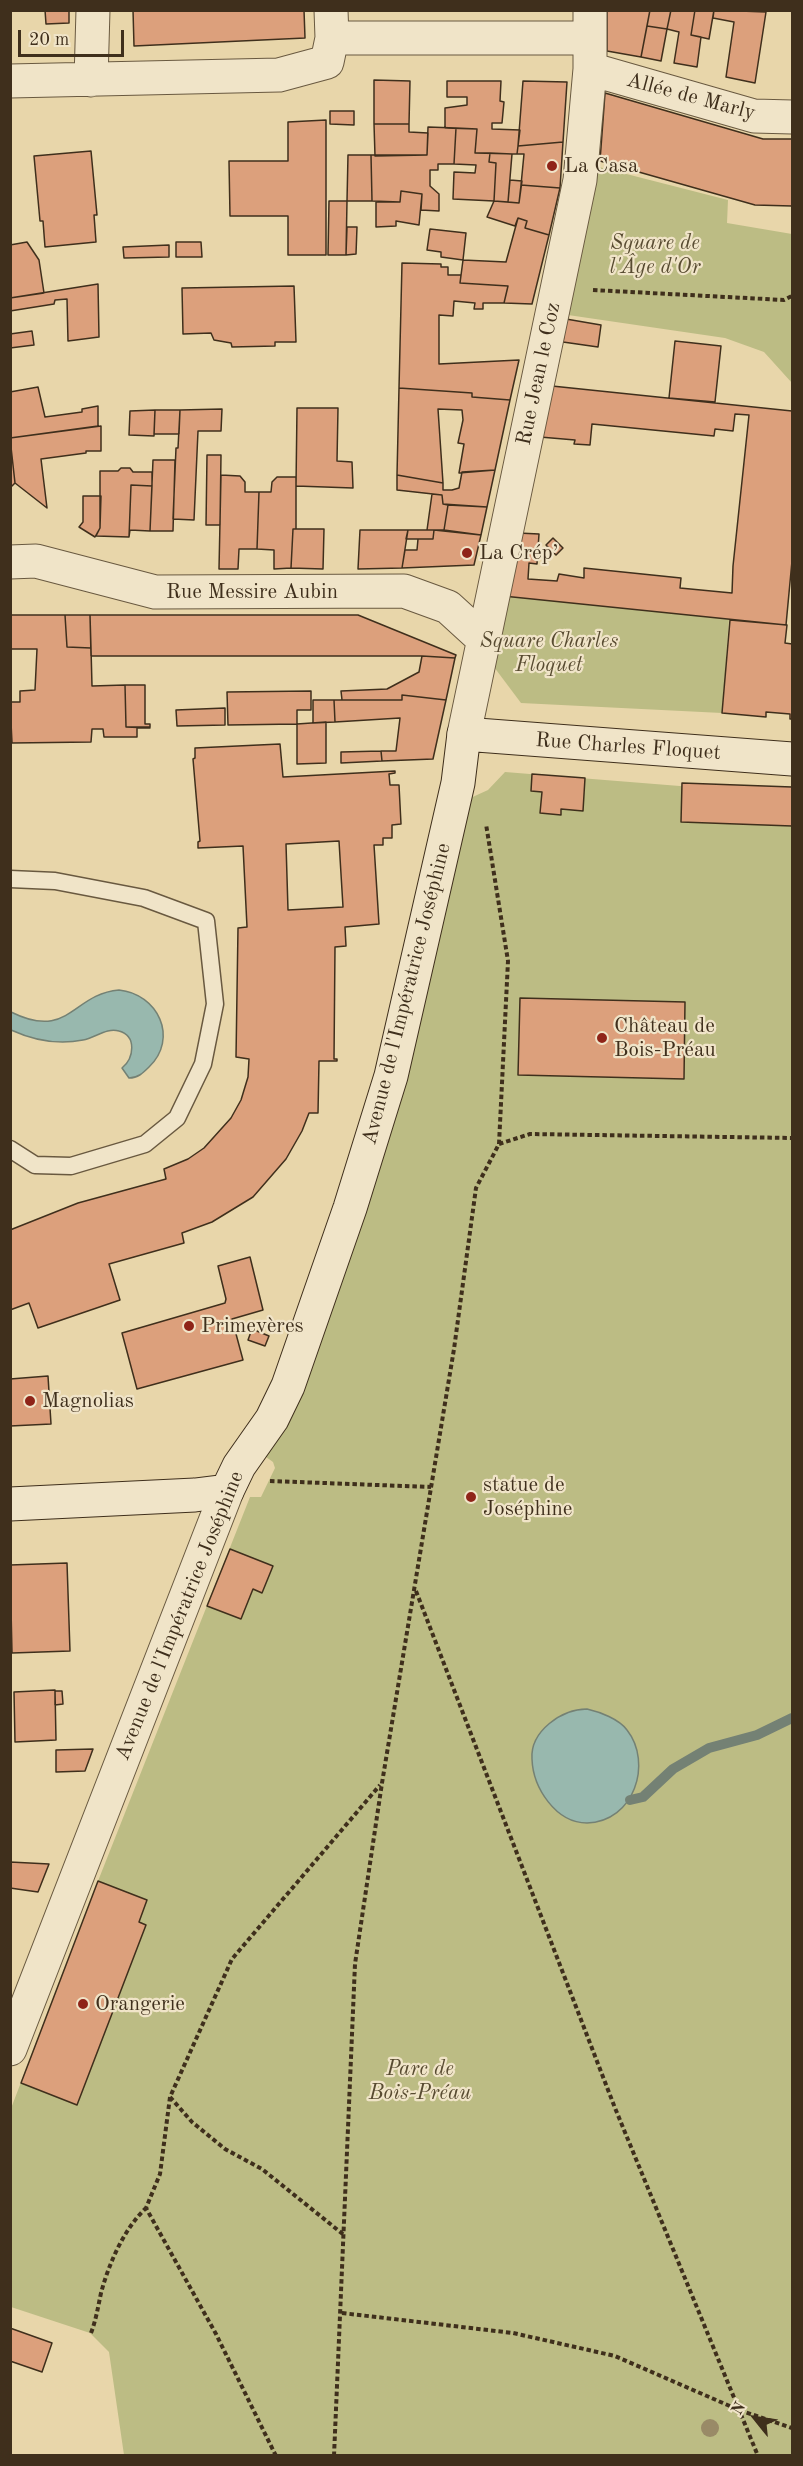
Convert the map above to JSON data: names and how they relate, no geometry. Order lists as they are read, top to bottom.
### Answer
{
  "streets": {
    "street": [
      "Allée de Marly",
      "Rue Jean le Coz",
      "Rue Messire Aubin",
      "Rue Charles Floquet",
      "Avenue de l'Impératrice Joséphine"
    ]
  },
  "crossings": [
    ["Allée de Marly", "Rue Jean le Coz"],
    ["Rue Jean le Coz", "Rue Messire Aubin"],
    ["Rue Jean le Coz", "Rue Charles Floquet"],
    ["Rue Jean le Coz", "Avenue de l'Impératrice Joséphine"],
    ["Rue Charles Floquet", "Avenue de l'Impératrice Joséphine"]
  ],
  "parks": ["Square de l'Âge d'Or", "Square Charles Floquet", "Parc de Bois-Préau"],
  "places": [
    "La Casa",
    "La Crép’",
    "Château de Bois-Préau",
    "Primevères",
    "Magnolias",
    "statue de Joséphine",
    "Orangerie"
  ],
  "scale_bar": "20 m",
  "north": "top left"
}
